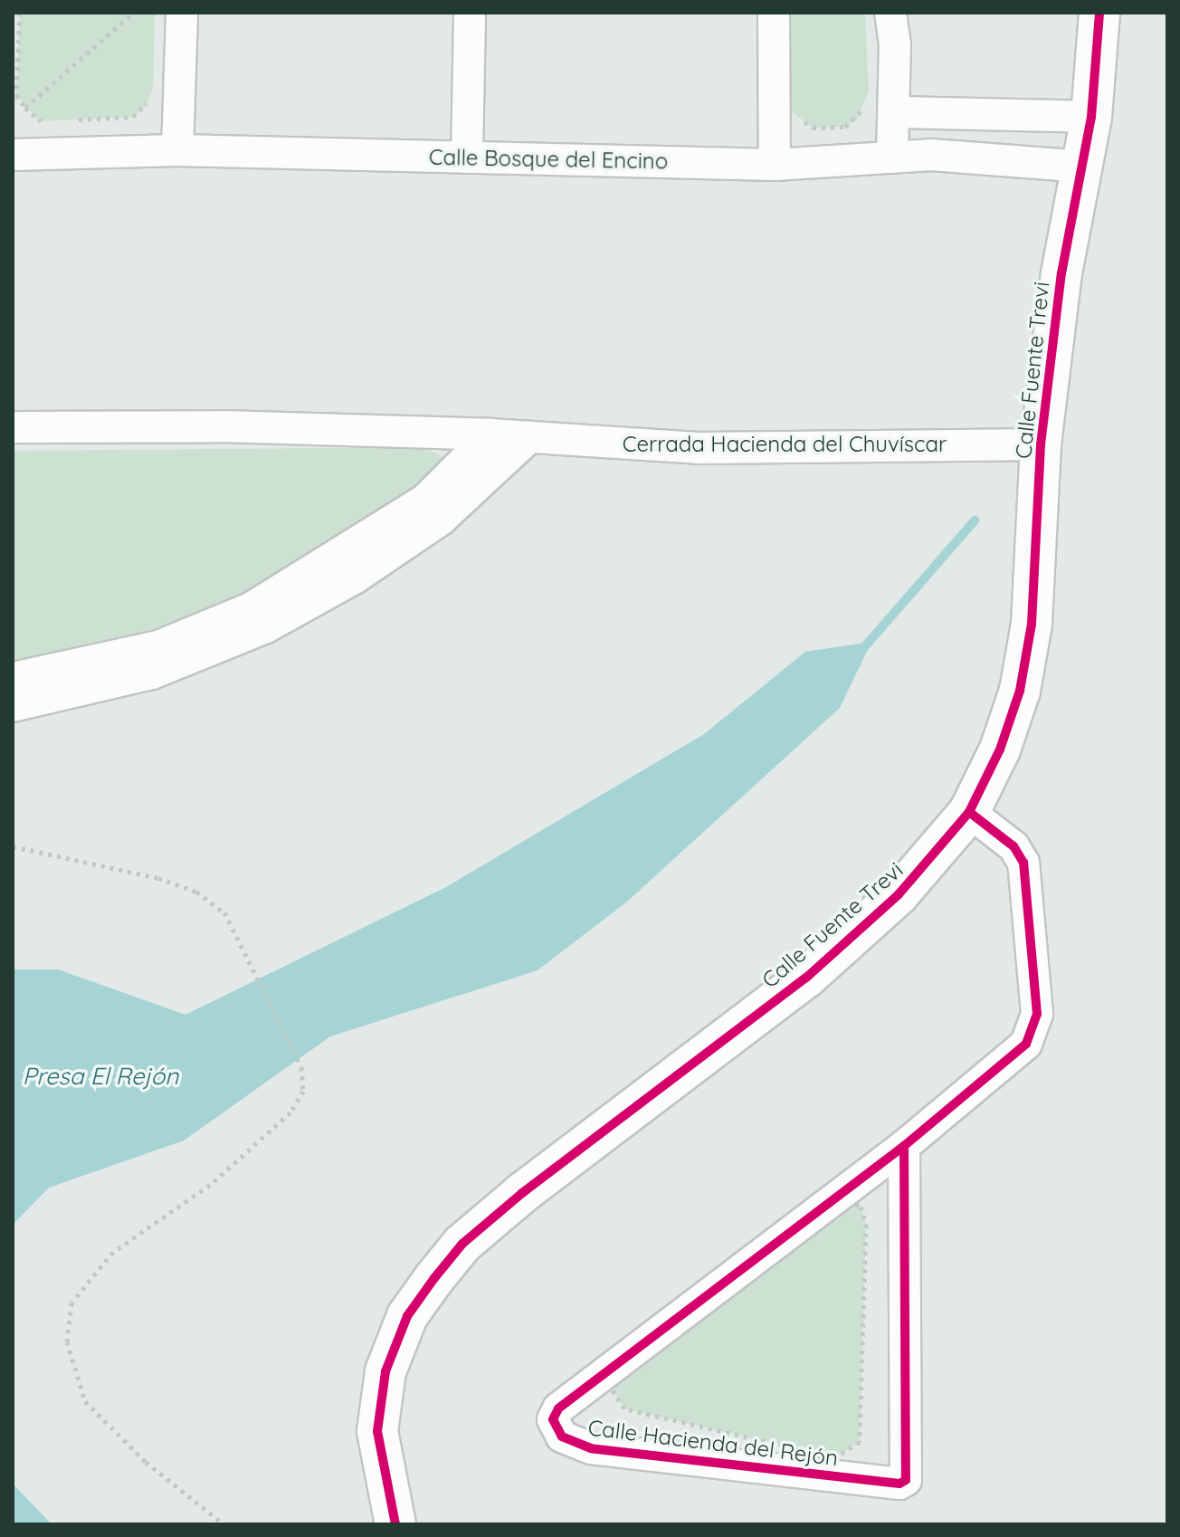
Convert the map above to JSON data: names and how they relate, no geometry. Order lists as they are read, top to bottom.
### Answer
{
  "streets": {
    "street": [
      "Calle Bosque del Encino",
      "Calle Fuente Trevi",
      "Cerrada Hacienda del Chuvíscar",
      "Calle Hacienda del Rejón"
    ]
  },
  "crossings": [
    ["Calle Bosque del Encino", "Calle Fuente Trevi"],
    ["Calle Fuente Trevi", "Cerrada Hacienda del Chuvíscar"],
    ["Calle Fuente Trevi", "Calle Hacienda del Rejón"]
  ],
  "water": ["Presa El Rejón"]
}
